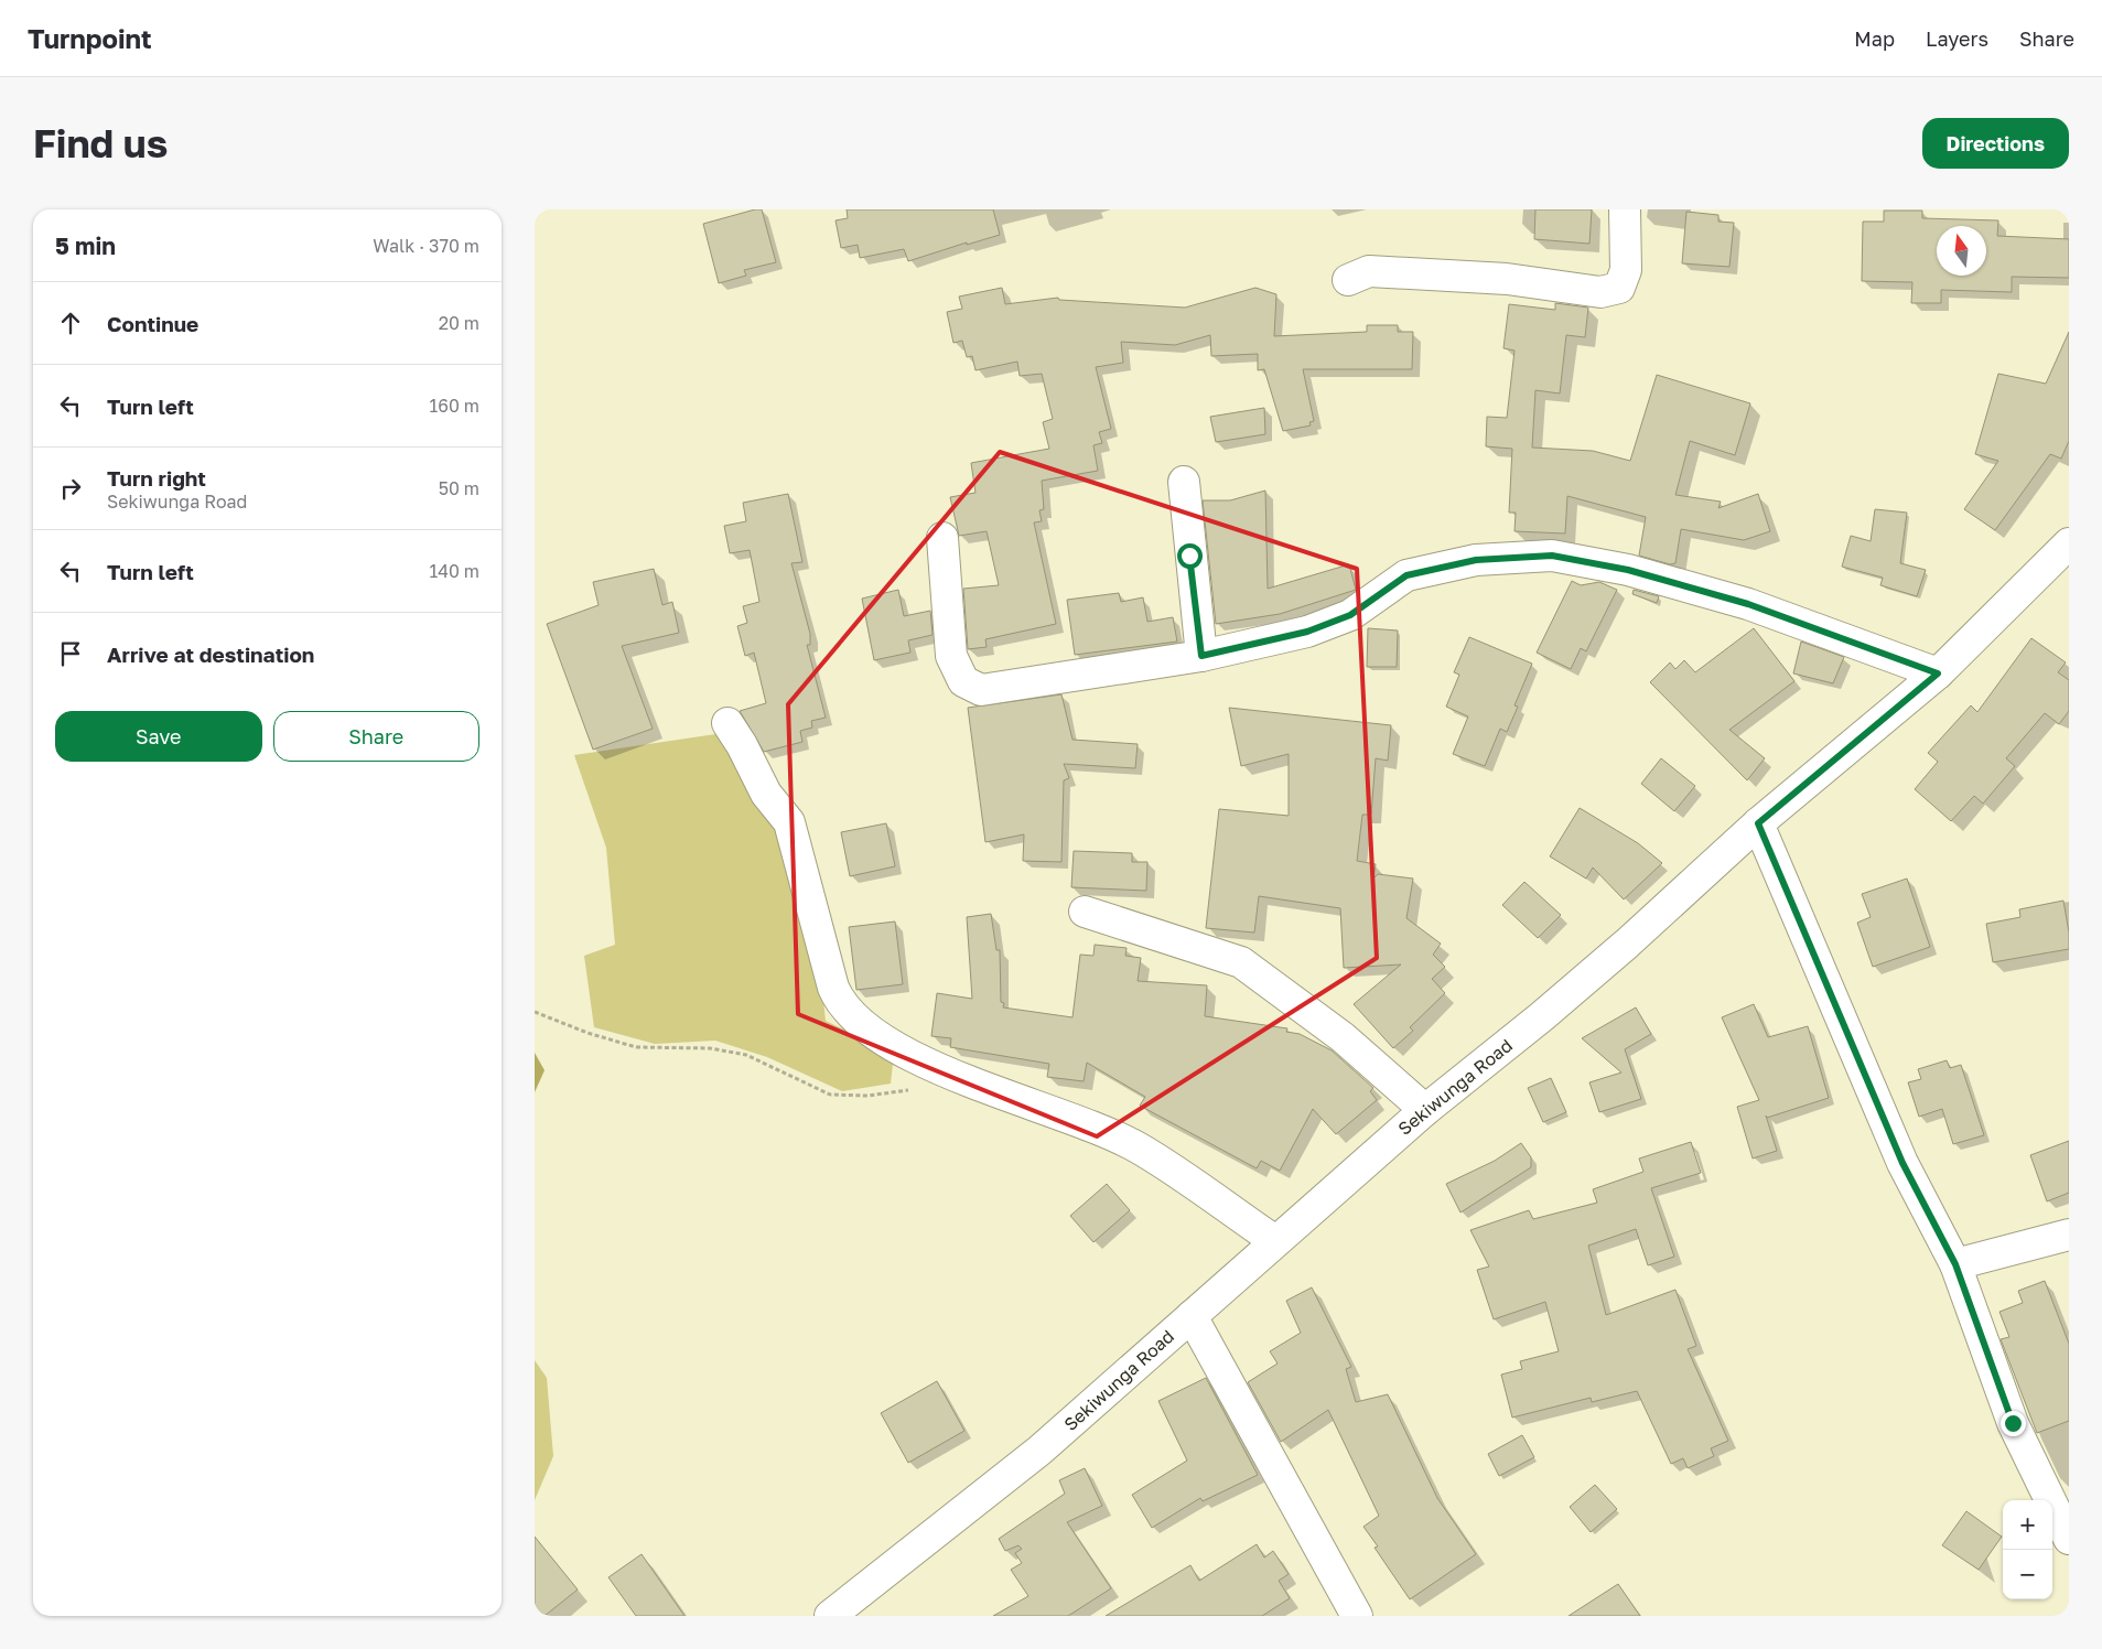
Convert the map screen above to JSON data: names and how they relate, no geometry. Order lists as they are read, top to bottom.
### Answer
{
  "streets": {
    "street": ["Sekiwunga Road"]
  },
  "north": "top",
  "page": {
    "header": "Turnpoint",
    "nav": ["Map", "Layers", "Share"],
    "buttons": [
      "Directions",
      ["Save", "Share"]
    ],
    "title": "Find us",
    "heading": ["5 min", "Walk · 370 m"],
    "list": [
      ["Continue", "20 m"],
      ["Turn left", "160 m"],
      ["Turn right", "Sekiwunga Road", "50 m"],
      ["Turn left", "140 m"],
      "Arrive at destination"
    ],
    "map_buttons": ["+", "−"]
  }
}
